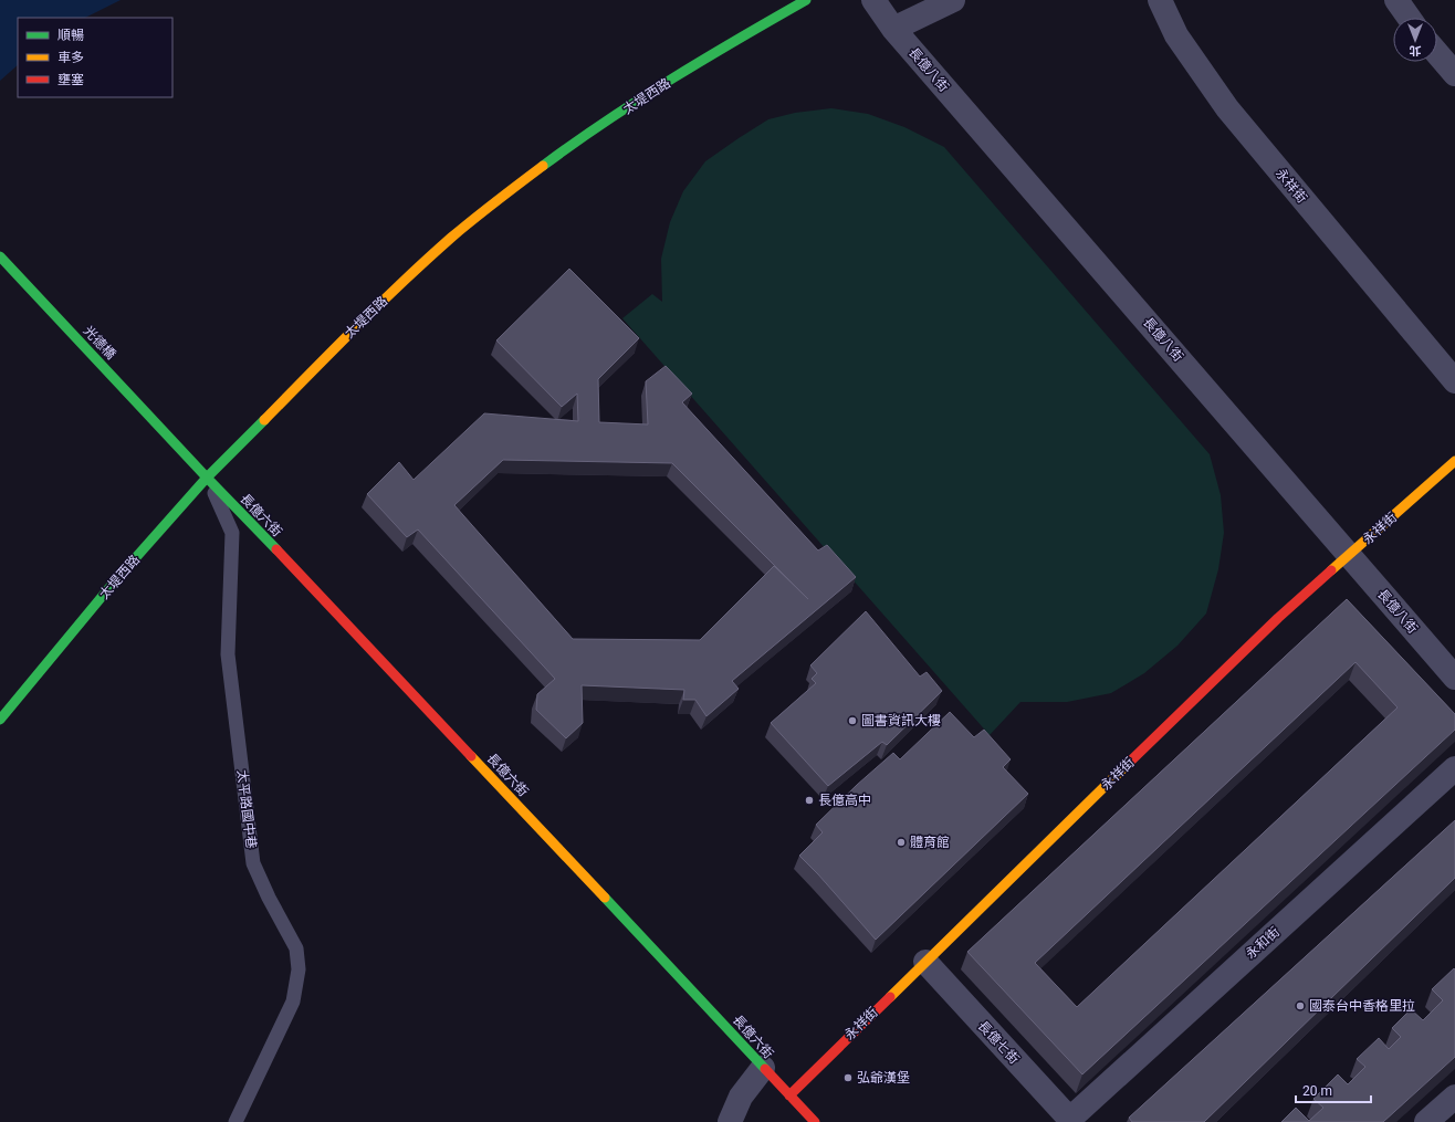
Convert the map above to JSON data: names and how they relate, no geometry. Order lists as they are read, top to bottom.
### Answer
{
  "streets": {
    "street": [
      "長億八街",
      "太堤西路",
      "永祥街",
      "光德橋",
      "長億六街",
      "永和街",
      "長億七街"
    ],
    "lane": ["太平路國中巷"]
  },
  "crossings": [
    ["長億八街", "永祥街"],
    ["太堤西路", "長億六街"],
    ["太堤西路", "太平路國中巷"],
    ["永祥街", "長億六街"],
    ["永祥街", "長億七街"],
    ["光德橋", "長億六街"],
    ["長億六街", "太平路國中巷"],
    ["永和街", "長億七街"]
  ],
  "places": [
    "圖書資訊大樓",
    "長億高中",
    "體育館",
    "國泰台中香格里拉",
    "弘爺漢堡"
  ],
  "legend": ["順暢", "車多", "壅塞"],
  "scale_bar": "20 m",
  "north": "bottom"
}
